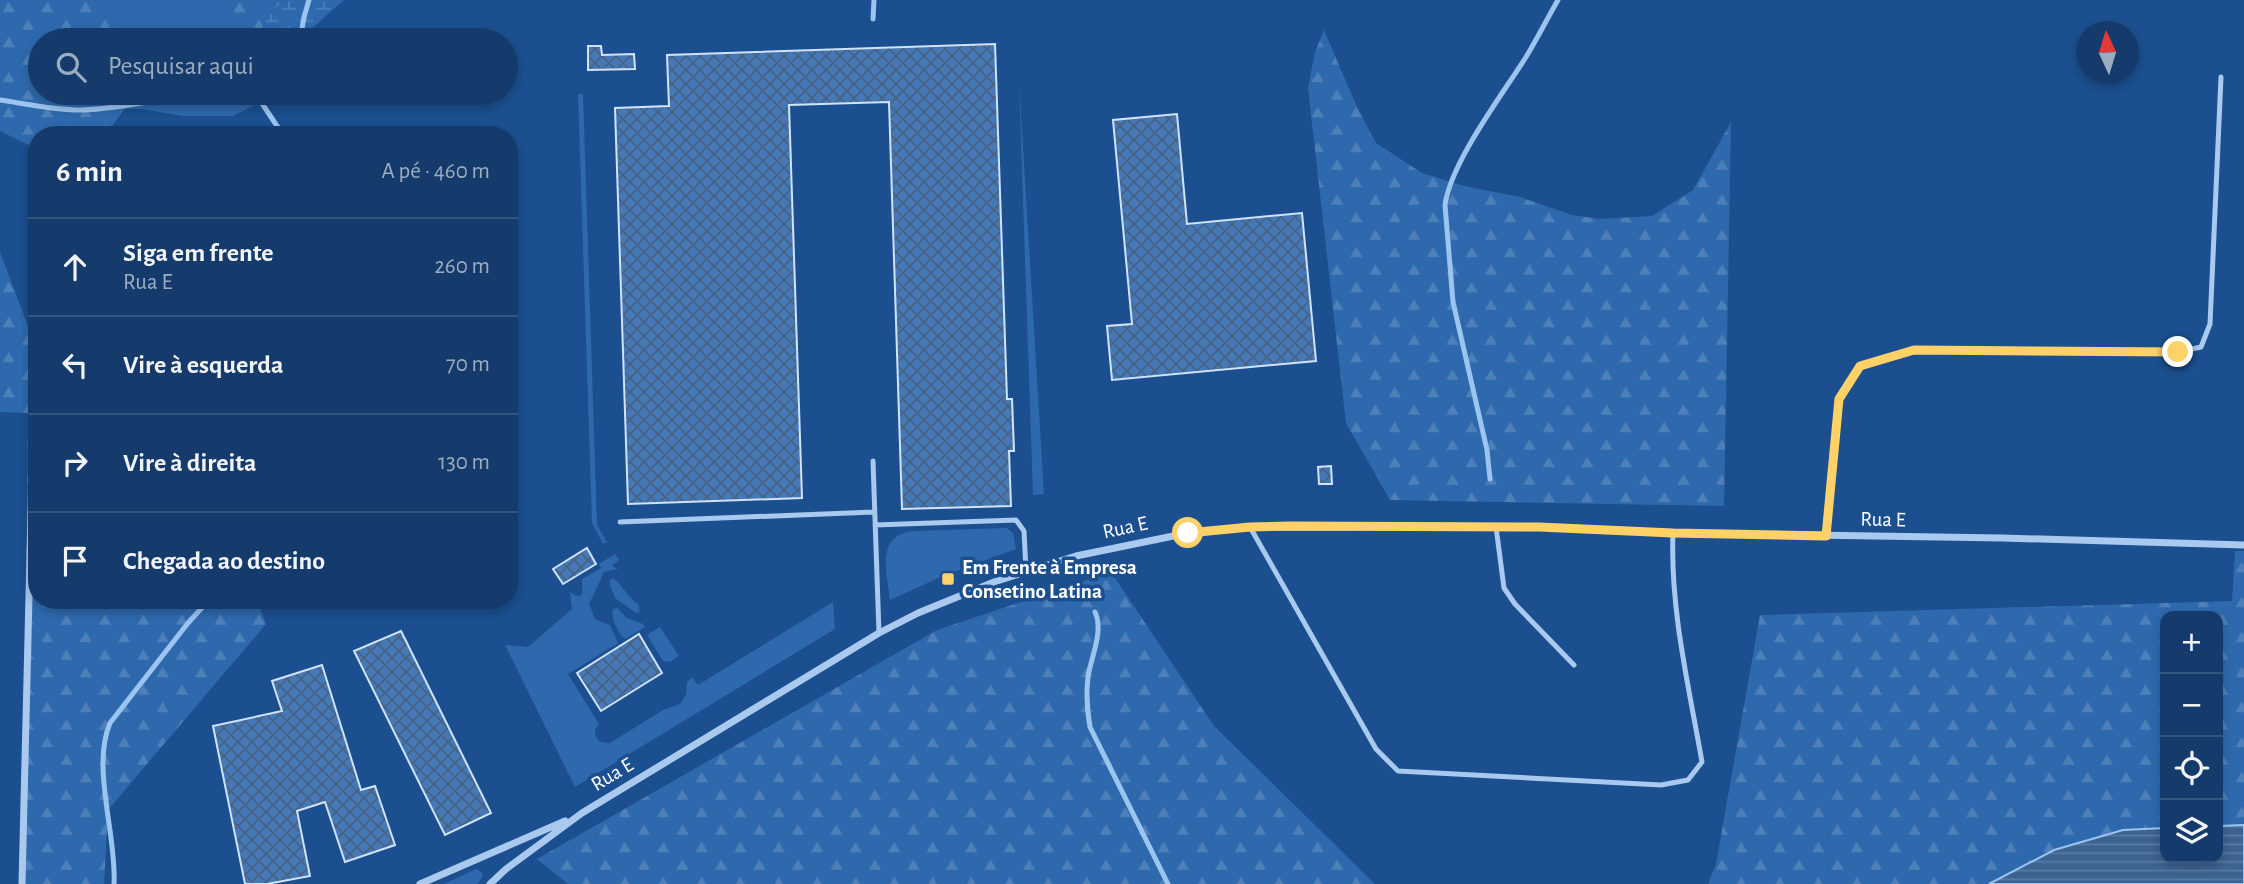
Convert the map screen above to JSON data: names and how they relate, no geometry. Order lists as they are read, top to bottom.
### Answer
{
  "streets": {
    "street": ["Rua E"]
  },
  "places": {
    "transit": ["Em Frente à Empresa Consetino Latina"]
  },
  "north": "top",
  "page": {
    "search": "Pesquisar aqui",
    "heading": ["6 min", "A pé · 460 m"],
    "list": [
      ["Siga em frente", "Rua E", "260 m"],
      ["Vire à esquerda", "70 m"],
      ["Vire à direita", "130 m"],
      "Chegada ao destino"
    ],
    "map_buttons": ["+", "−"]
  }
}
